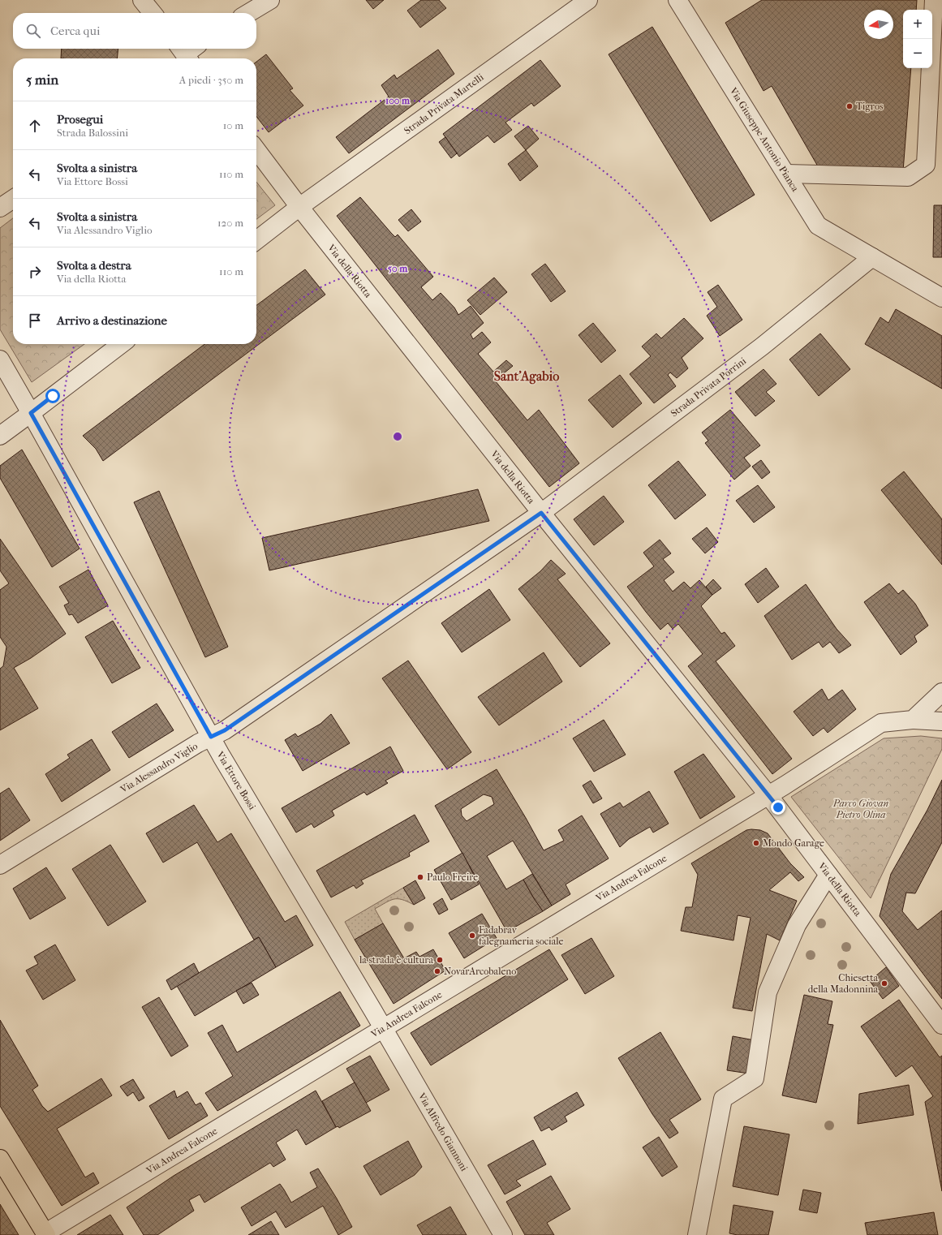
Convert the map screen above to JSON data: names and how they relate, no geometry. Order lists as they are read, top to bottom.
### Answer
{
  "streets": {
    "street": [
      "Strada Privata Martelli",
      "Via Giuseppe Antonio Pianca",
      "Via della Riotta",
      "Strada Privata Porrini",
      "Via Alessandro Viglio",
      "Via Ettore Bossi",
      "Via Andrea Falcone",
      "Via Alfredo Giannoni"
    ]
  },
  "crossings": [
    ["Strada Privata Martelli", "Via della Riotta"],
    ["Via Giuseppe Antonio Pianca", "Strada Privata Porrini"],
    ["Via della Riotta", "Strada Privata Porrini"],
    ["Via della Riotta", "Via Alessandro Viglio"],
    ["Via della Riotta", "Via Andrea Falcone"],
    ["Strada Privata Porrini", "Via Alessandro Viglio"],
    ["Via Alessandro Viglio", "Via Ettore Bossi"],
    ["Via Ettore Bossi", "Via Andrea Falcone"],
    ["Via Ettore Bossi", "Via Alfredo Giannoni"],
    ["Via Andrea Falcone", "Via Alfredo Giannoni"]
  ],
  "districts": ["Sant'Agabio"],
  "parks": ["Parco Giovan Pietro Olina"],
  "places": [
    "Tigros",
    "Mondo Garage",
    "Paulo Freire",
    "Fadabrav falegnameria sociale",
    "la strada è cultura",
    "NovarArcobaleno",
    "Chiesetta della Madonnina"
  ],
  "north": "left",
  "page": {
    "map_buttons": ["+", "−"],
    "search": "Cerca qui",
    "heading": ["5 min", "A piedi · 350 m"],
    "list": [
      ["Prosegui", "Strada Balossini", "10 m"],
      ["Svolta a sinistra", "Via Ettore Bossi", "110 m"],
      ["Svolta a sinistra", "Via Alessandro Viglio", "120 m"],
      ["Svolta a destra", "Via della Riotta", "110 m"],
      "Arrivo a destinazione"
    ]
  },
  "rings": ["100 m", "50 m"]
}
